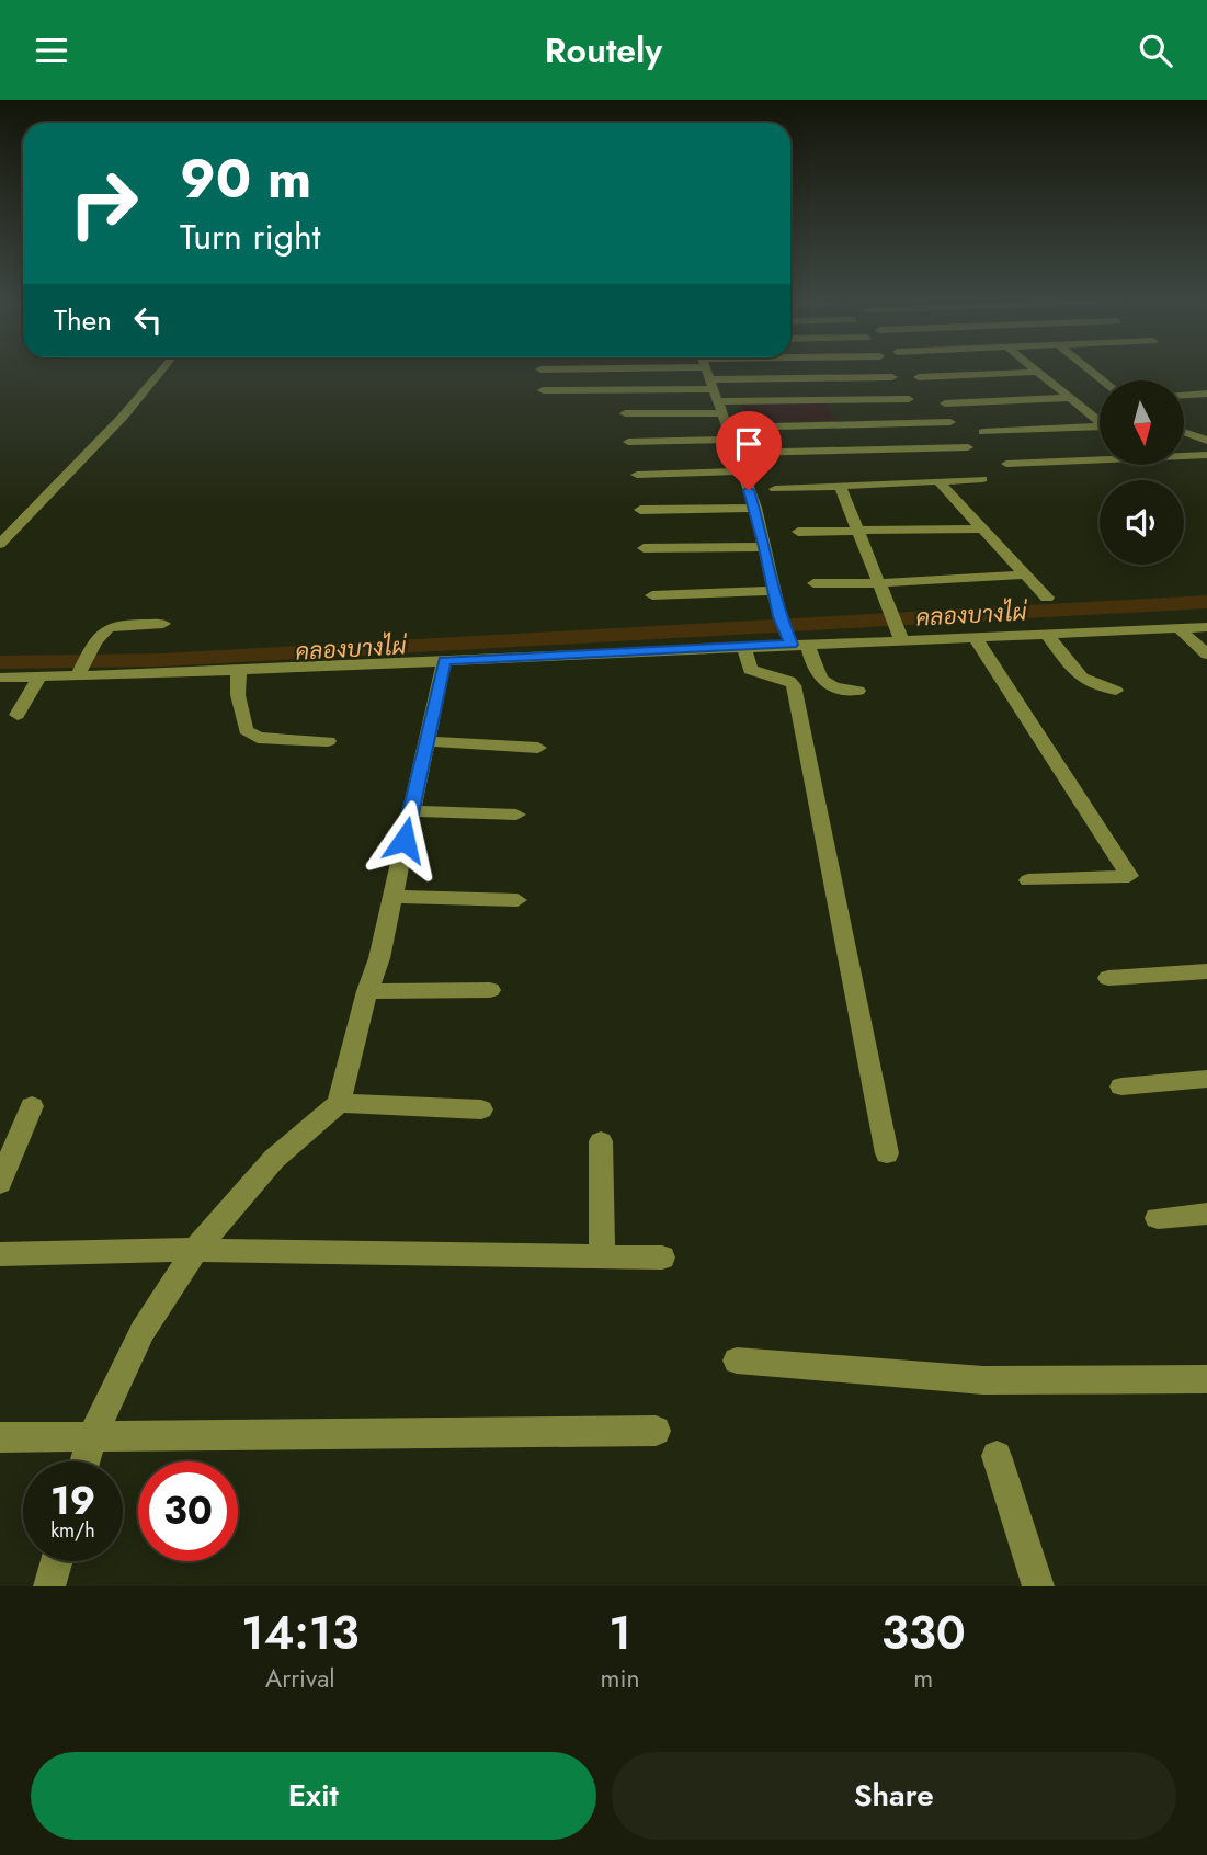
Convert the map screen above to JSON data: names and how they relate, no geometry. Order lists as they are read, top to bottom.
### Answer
{
  "water": ["คลองบางไผ่"],
  "north": "bottom",
  "page": {
    "header": "Routely",
    "turn": ["90 m", "Turn right"],
    "then": "Then",
    "speed": "19 km/h",
    "limit": "30",
    "eta": [
      "14:13",
      "Arrival",
      "1",
      "min",
      "330",
      "m"
    ],
    "buttons": ["Exit", "Share"]
  }
}
